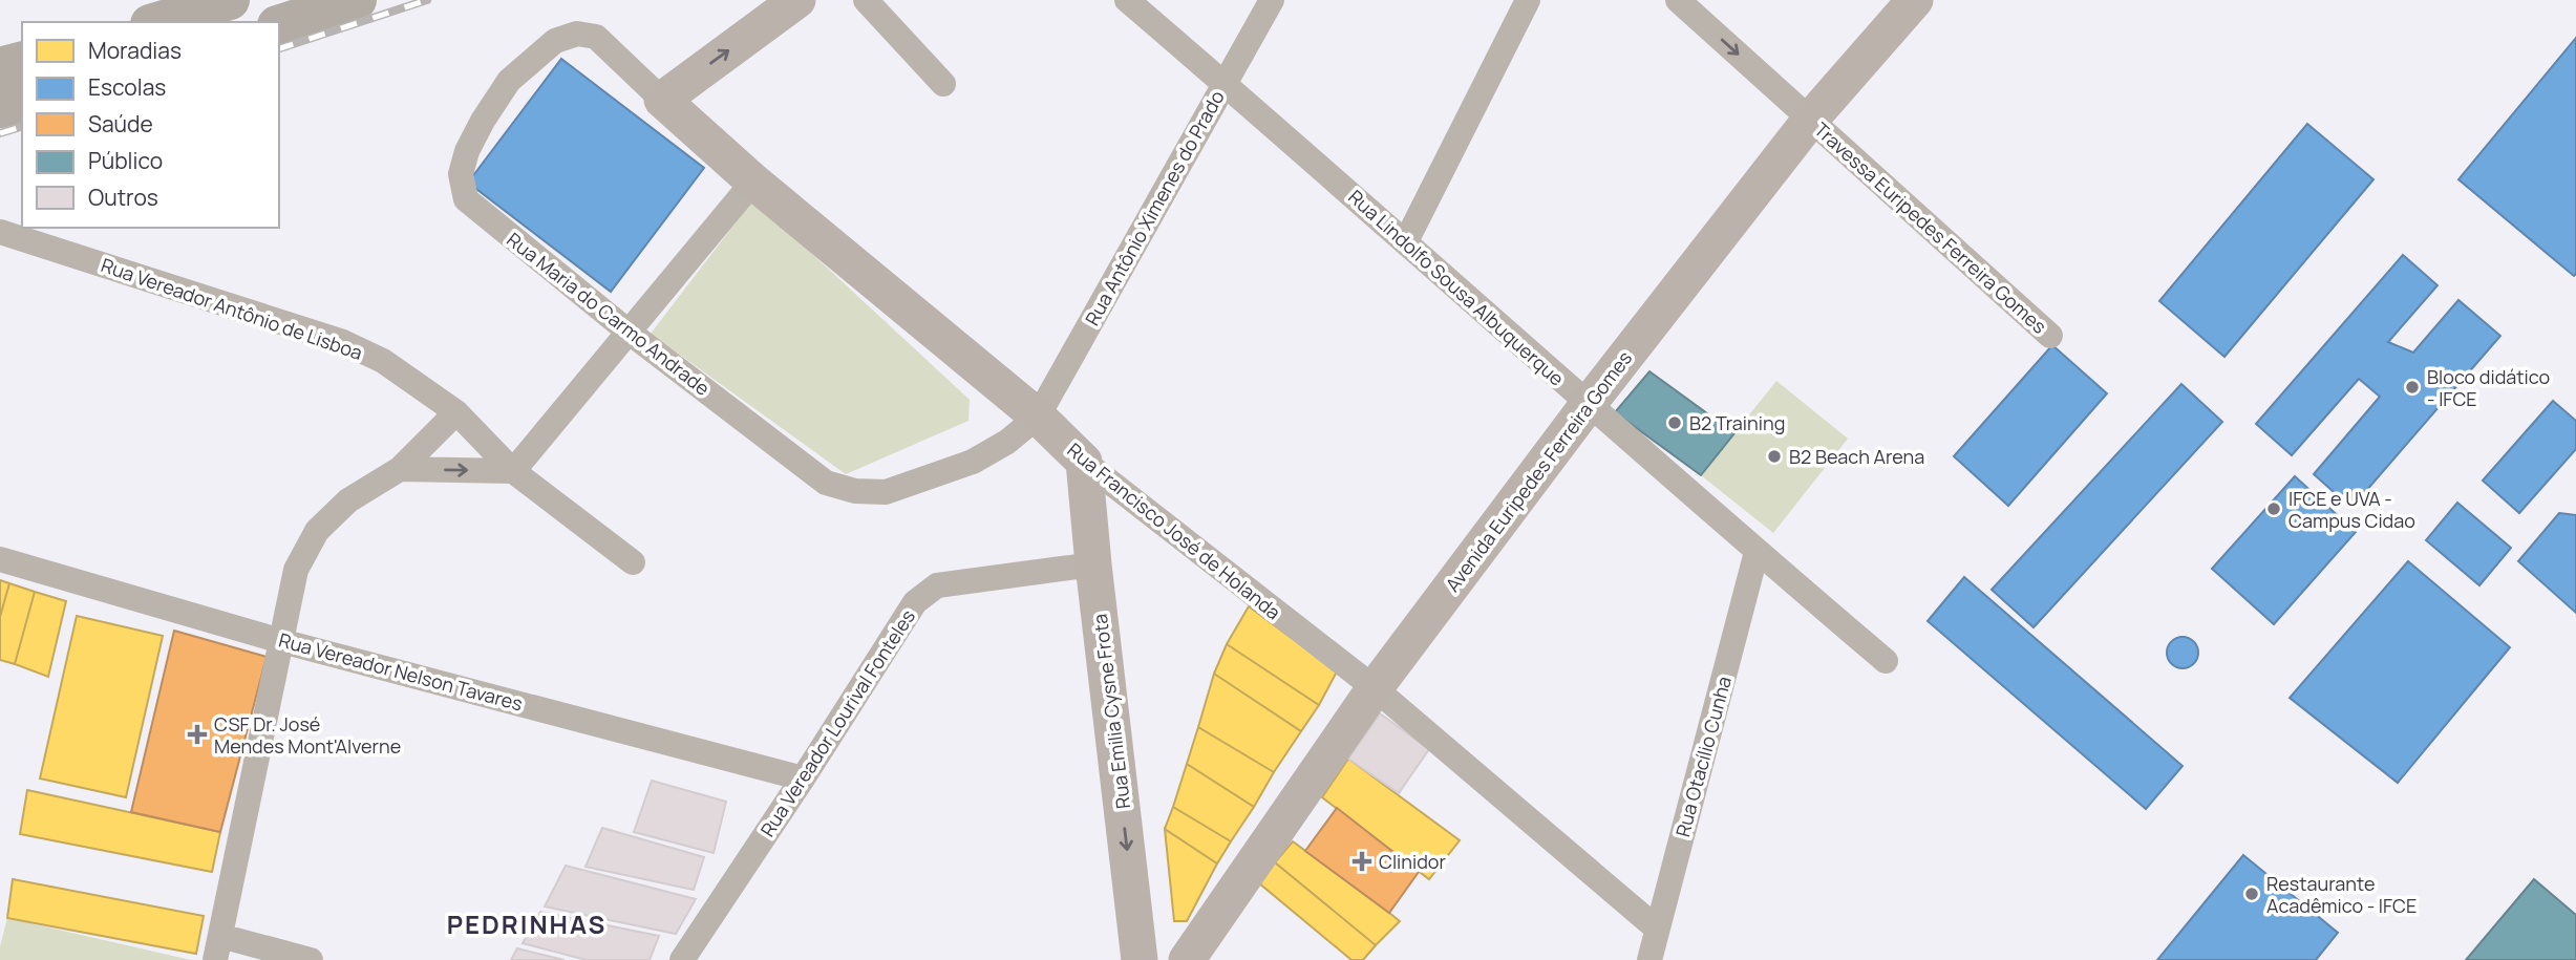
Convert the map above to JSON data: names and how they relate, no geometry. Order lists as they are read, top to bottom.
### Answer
{
  "streets": {
    "street": [
      "Rua Antônio Ximenes do Prado",
      "Travessa Euripedes Ferreira Gomes",
      "Rua Lindolfo Sousa Albuquerque",
      "Rua Vereador Antônio de Lisboa",
      "Rua Maria do Carmo Andrade",
      "Avenida Euripedes Ferreira Gomes",
      "Rua Francisco José de Holanda",
      "Rua Vereador Nelson Tavares",
      "Rua Emilia Cysne Frota",
      "Rua Vereador Lourival Fonteles",
      "Rua Otacílio Cunha"
    ]
  },
  "crossings": [
    ["Rua Antônio Ximenes do Prado", "Rua Lindolfo Sousa Albuquerque"],
    ["Rua Antônio Ximenes do Prado", "Rua Maria do Carmo Andrade"],
    ["Rua Antônio Ximenes do Prado", "Rua Francisco José de Holanda"],
    ["Travessa Euripedes Ferreira Gomes", "Avenida Euripedes Ferreira Gomes"],
    ["Rua Lindolfo Sousa Albuquerque", "Avenida Euripedes Ferreira Gomes"],
    ["Rua Lindolfo Sousa Albuquerque", "Rua Otacílio Cunha"],
    ["Rua Maria do Carmo Andrade", "Rua Francisco José de Holanda"],
    ["Avenida Euripedes Ferreira Gomes", "Rua Francisco José de Holanda"],
    ["Rua Francisco José de Holanda", "Rua Emilia Cysne Frota"],
    ["Rua Francisco José de Holanda", "Rua Otacílio Cunha"],
    ["Rua Vereador Nelson Tavares", "Rua Vereador Lourival Fonteles"],
    ["Rua Emilia Cysne Frota", "Rua Vereador Lourival Fonteles"]
  ],
  "one_way": ["Travessa Euripedes Ferreira Gomes", "Rua Emilia Cysne Frota"],
  "districts": ["PEDRINHAS"],
  "places": {
    "other": [
      "Bloco didático - IFCE",
      "B2 Training",
      "B2 Beach Arena",
      "IFCE e UVA - Campus Cidao",
      "Restaurante Acadêmico - IFCE"
    ],
    "health": ["CSF Dr. José Mendes Mont'Alverne", "Clinidor"]
  },
  "legend": [
    "Moradias",
    "Escolas",
    "Saúde",
    "Público",
    "Outros"
  ]
}
